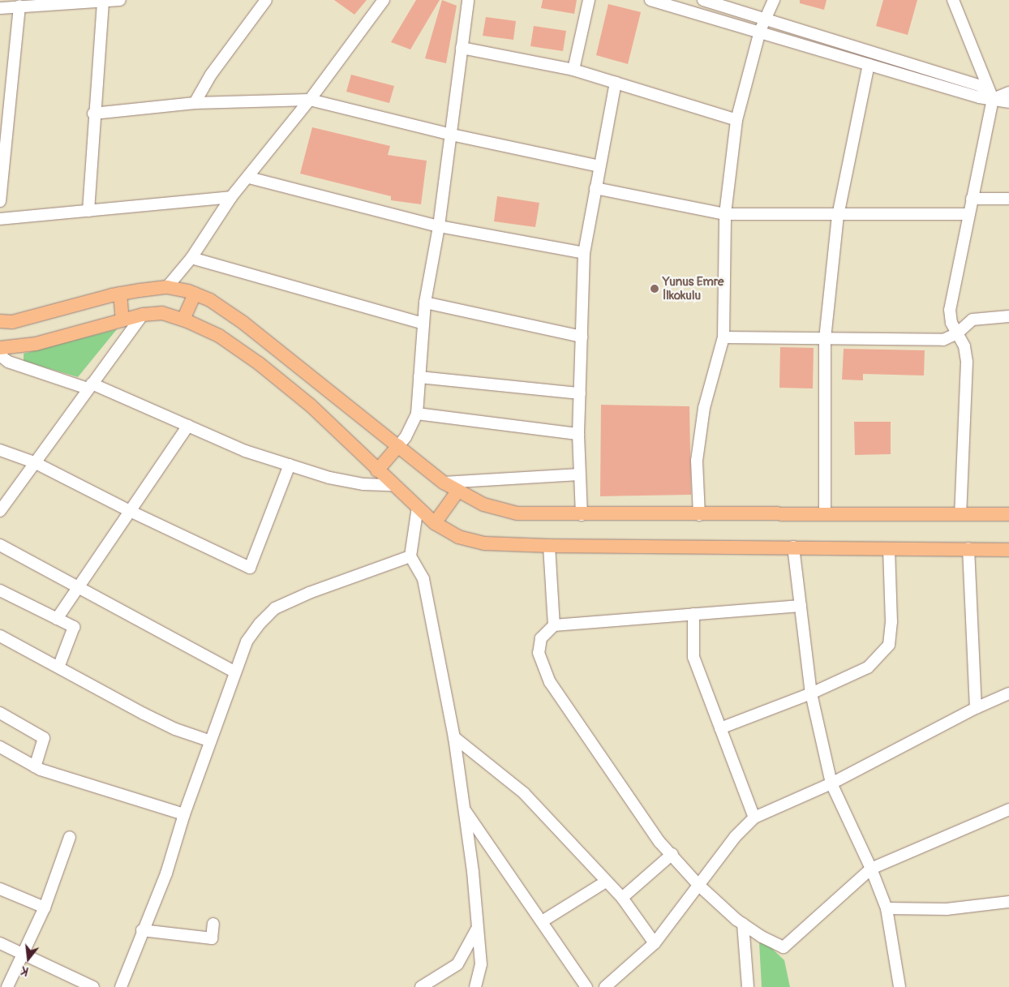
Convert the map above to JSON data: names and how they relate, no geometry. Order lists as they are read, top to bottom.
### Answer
{
  "places": ["Yunus Emre İlkokulu"],
  "north": "bottom"
}
